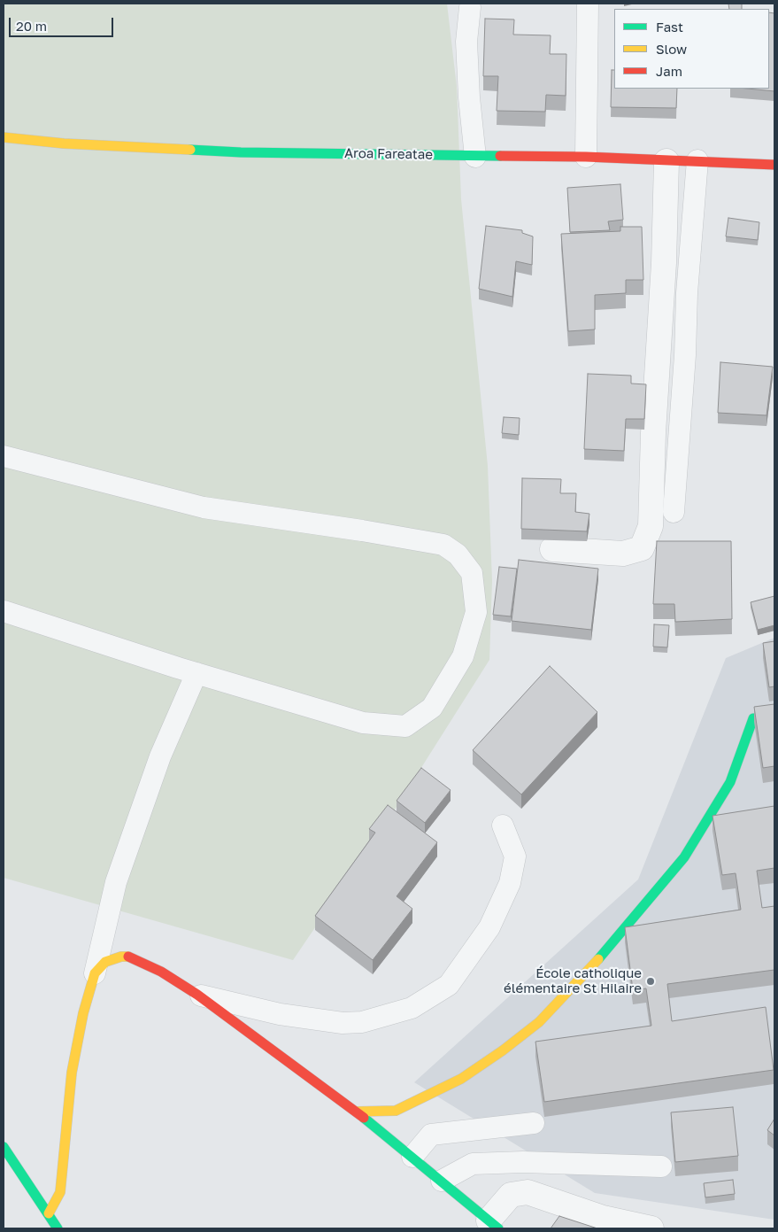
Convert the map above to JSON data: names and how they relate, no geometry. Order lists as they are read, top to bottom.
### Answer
{
  "streets": {
    "street": ["Aroa Fareatae"]
  },
  "places": ["École catholique élémentaire St Hilaire"],
  "legend": ["Fast", "Slow", "Jam"],
  "scale_bar": "20 m"
}
